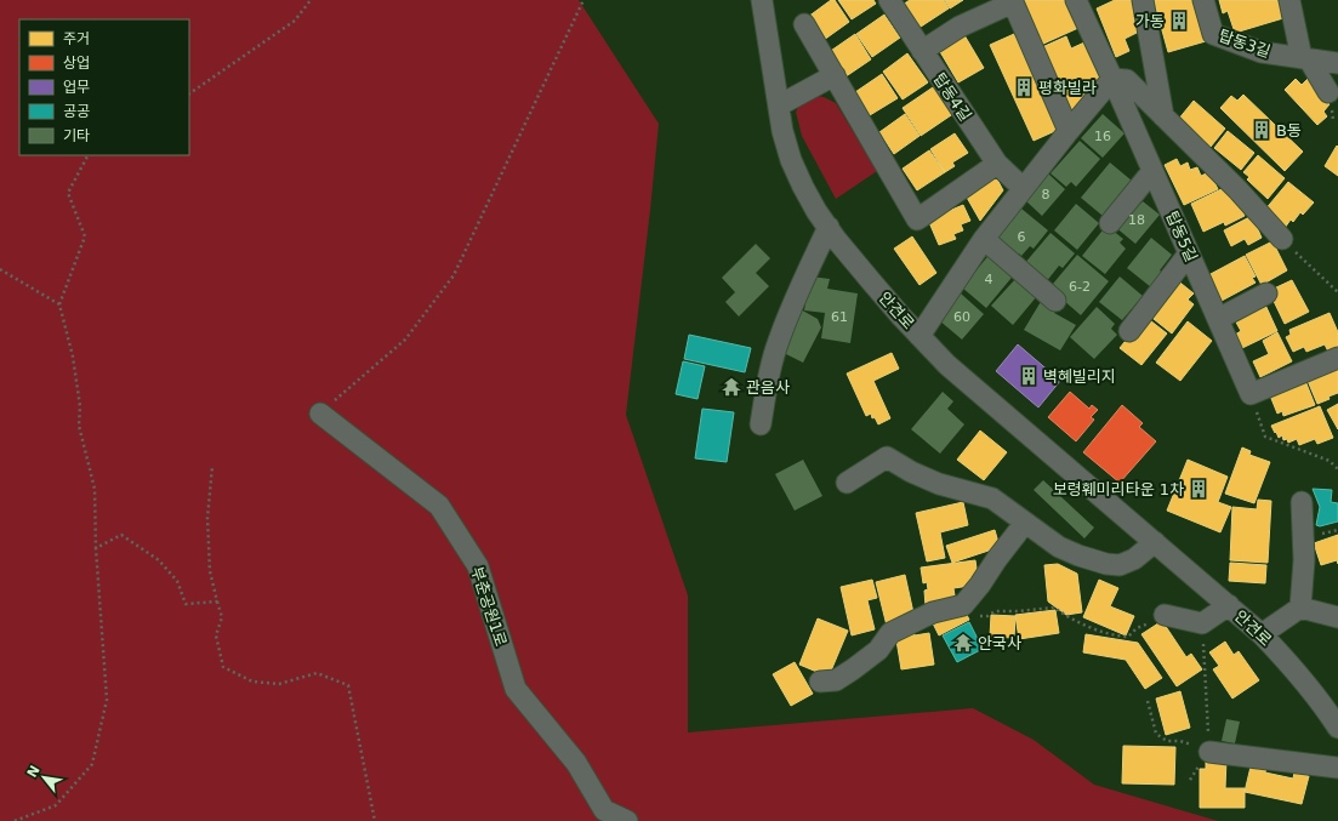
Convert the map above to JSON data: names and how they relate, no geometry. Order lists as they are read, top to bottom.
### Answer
{
  "streets": {
    "street": [
      "탑동3길",
      "탑동4길",
      "탑동5길",
      "안견로",
      "부춘공원1로"
    ]
  },
  "places": {
    "building": [
      "가동",
      "평화빌라",
      "B동",
      "벽혜빌리지",
      "보령훼미리타운 1차"
    ],
    "temple": ["관음사", "안국사"]
  },
  "house_numbers": [
    "16",
    "8",
    "18",
    "6",
    "4",
    "6-2",
    "61",
    "60"
  ],
  "legend": [
    "주거",
    "상업",
    "업무",
    "공공",
    "기타"
  ],
  "north": "top left"
}
